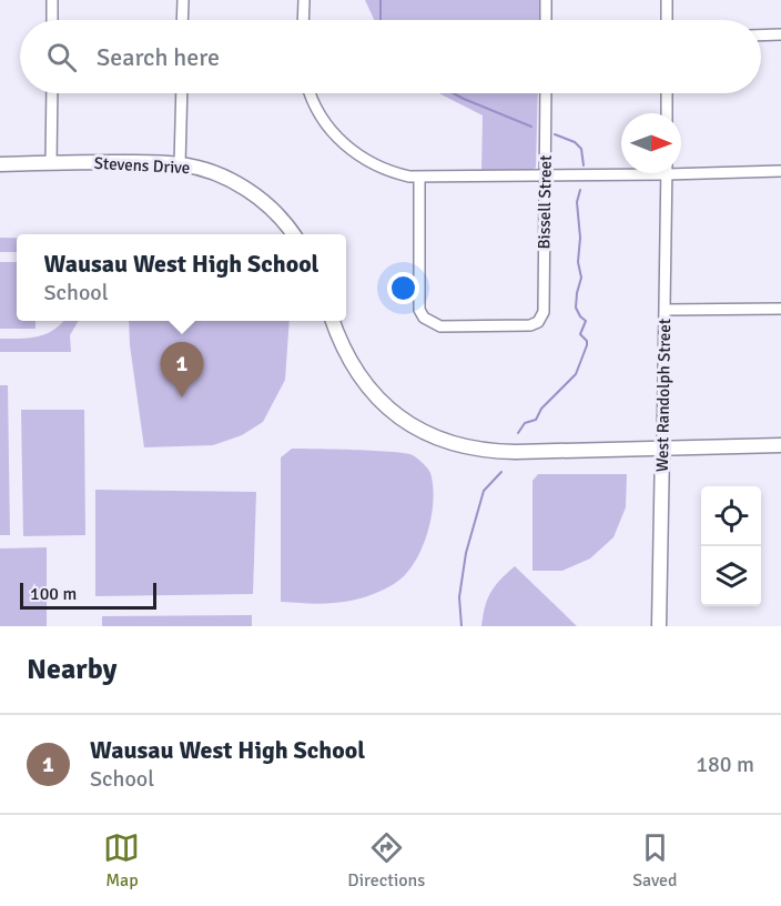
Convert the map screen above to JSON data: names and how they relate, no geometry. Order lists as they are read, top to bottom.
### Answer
{
  "streets": {
    "street": ["Stevens Drive", "Bissell Street", "West Randolph Street"]
  },
  "scale_bar": "100 m",
  "north": "right",
  "page": {
    "search": "Search here",
    "popup": ["Wausau West High School", "School"],
    "pins": "1",
    "scale": "100 m",
    "heading": "Nearby",
    "list": [
      {
        "mark": "1",
        "name": "Wausau West High School",
        "note": "School",
        "value": "180 m"
      }
    ],
    "nav": ["Map", "Directions", "Saved"]
  }
}
